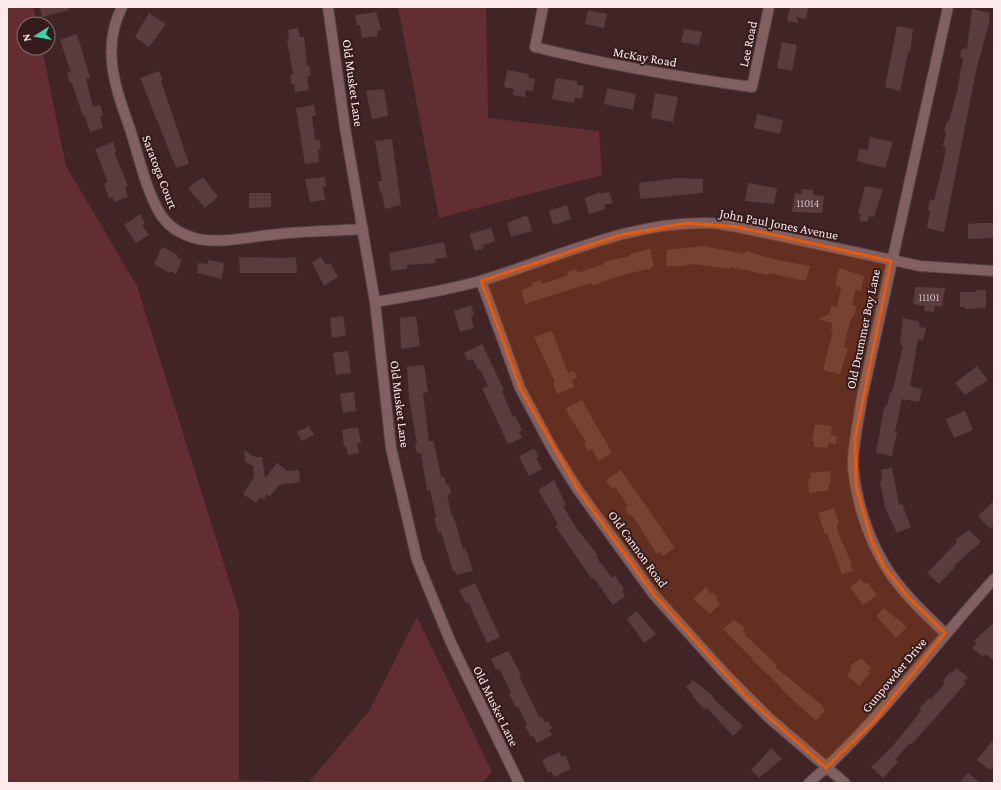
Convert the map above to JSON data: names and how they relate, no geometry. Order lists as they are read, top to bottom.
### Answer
{
  "streets": {
    "street": [
      "Lee Road",
      "McKay Road",
      "Old Musket Lane",
      "Saratoga Court",
      "John Paul Jones Avenue",
      "Old Drummer Boy Lane",
      "Old Cannon Road",
      "Gunpowder Drive"
    ]
  },
  "crossings": [
    ["Lee Road", "McKay Road"],
    ["Old Musket Lane", "Saratoga Court"],
    ["Old Musket Lane", "John Paul Jones Avenue"],
    ["John Paul Jones Avenue", "Old Drummer Boy Lane"],
    ["John Paul Jones Avenue", "Old Cannon Road"],
    ["Old Drummer Boy Lane", "Gunpowder Drive"],
    ["Old Cannon Road", "Gunpowder Drive"]
  ],
  "house_numbers": ["11014", "11101"],
  "north": "left"
}
